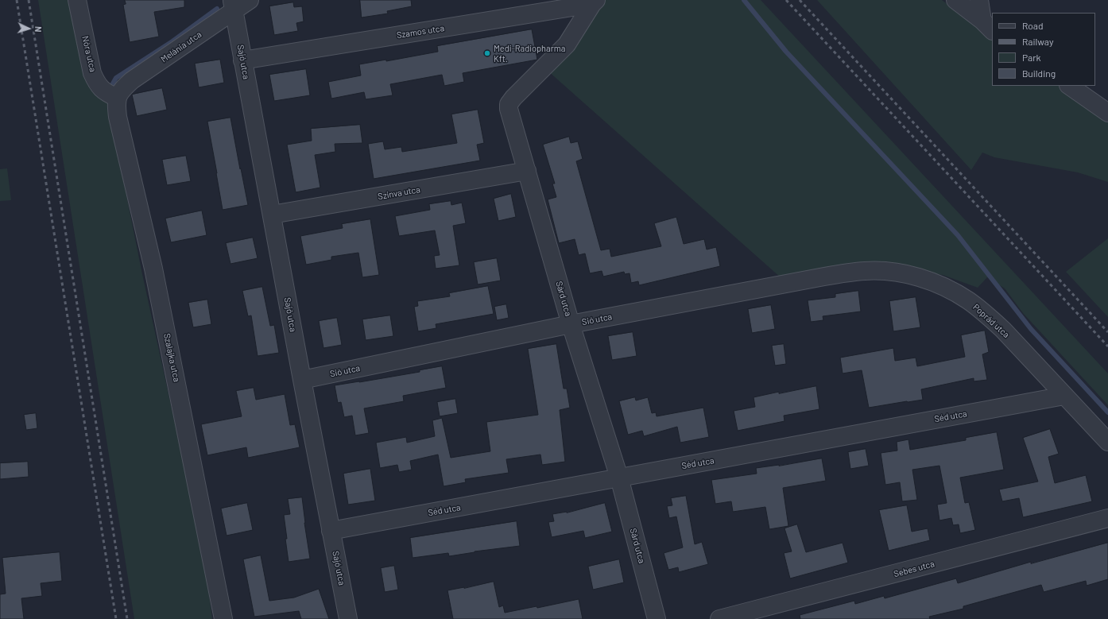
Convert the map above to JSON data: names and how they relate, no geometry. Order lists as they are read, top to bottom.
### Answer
{
  "streets": {
    "street": [
      "Szamos utca",
      "Melánia utca",
      "Nóra utca",
      "Sajó utca",
      "Szinva utca",
      "Sárd utca",
      "Sió utca",
      "Poprád utca",
      "Szalajka utca",
      "Séd utca",
      "Sebes utca"
    ]
  },
  "crossings": [
    ["Szamos utca", "Sajó utca"],
    ["Szamos utca", "Sárd utca"],
    ["Melánia utca", "Nóra utca"],
    ["Melánia utca", "Sajó utca"],
    ["Melánia utca", "Szalajka utca"],
    ["Nóra utca", "Szalajka utca"],
    ["Sajó utca", "Szinva utca"],
    ["Sajó utca", "Sió utca"],
    ["Sajó utca", "Séd utca"],
    ["Szinva utca", "Sárd utca"],
    ["Sárd utca", "Sió utca"],
    ["Sárd utca", "Séd utca"],
    ["Sió utca", "Poprád utca"],
    ["Poprád utca", "Séd utca"]
  ],
  "places": ["Medi-Radiopharma Kft."],
  "legend": [
    "Road",
    "Railway",
    "Park",
    "Building"
  ],
  "north": "right"
}
